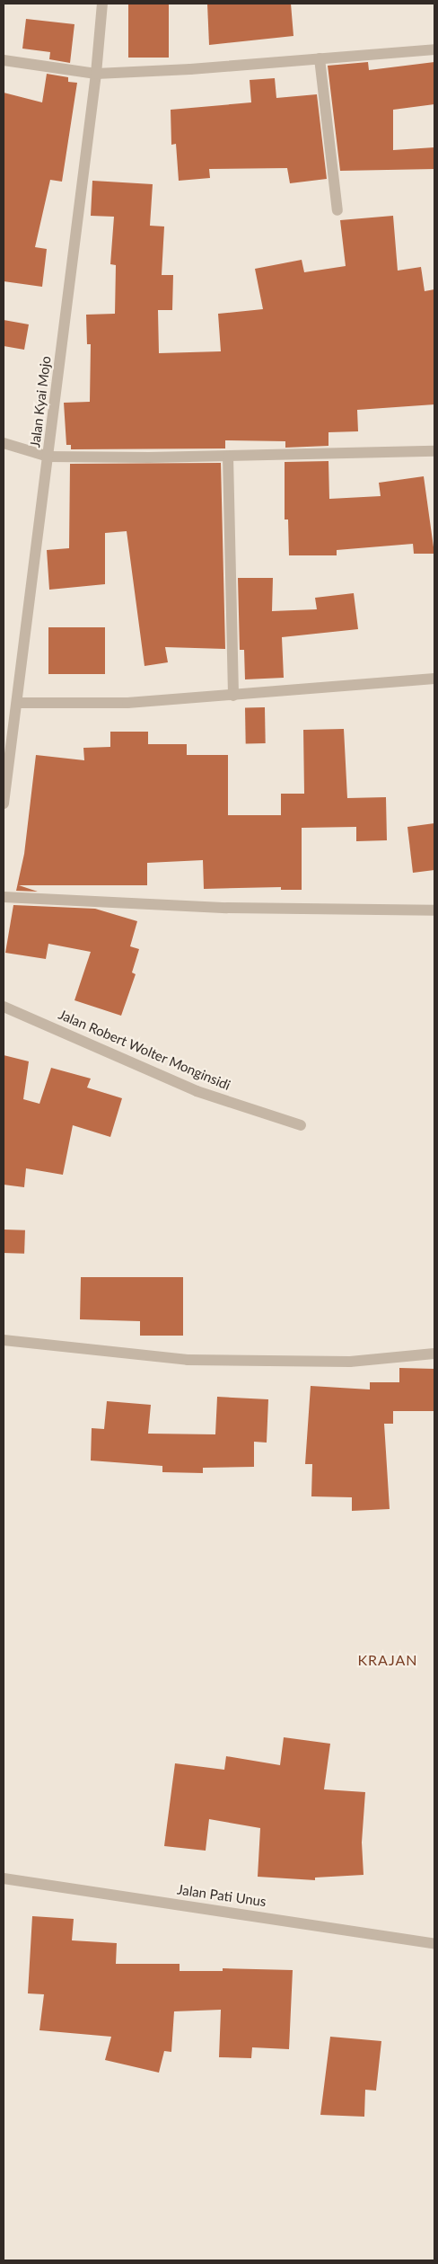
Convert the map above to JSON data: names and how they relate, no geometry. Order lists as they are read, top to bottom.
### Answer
{
  "streets": {
    "street": ["Jalan Kyai Mojo", "Jalan Robert Wolter Monginsidi", "Jalan Pati Unus"]
  },
  "districts": ["KRAJAN"]
}
